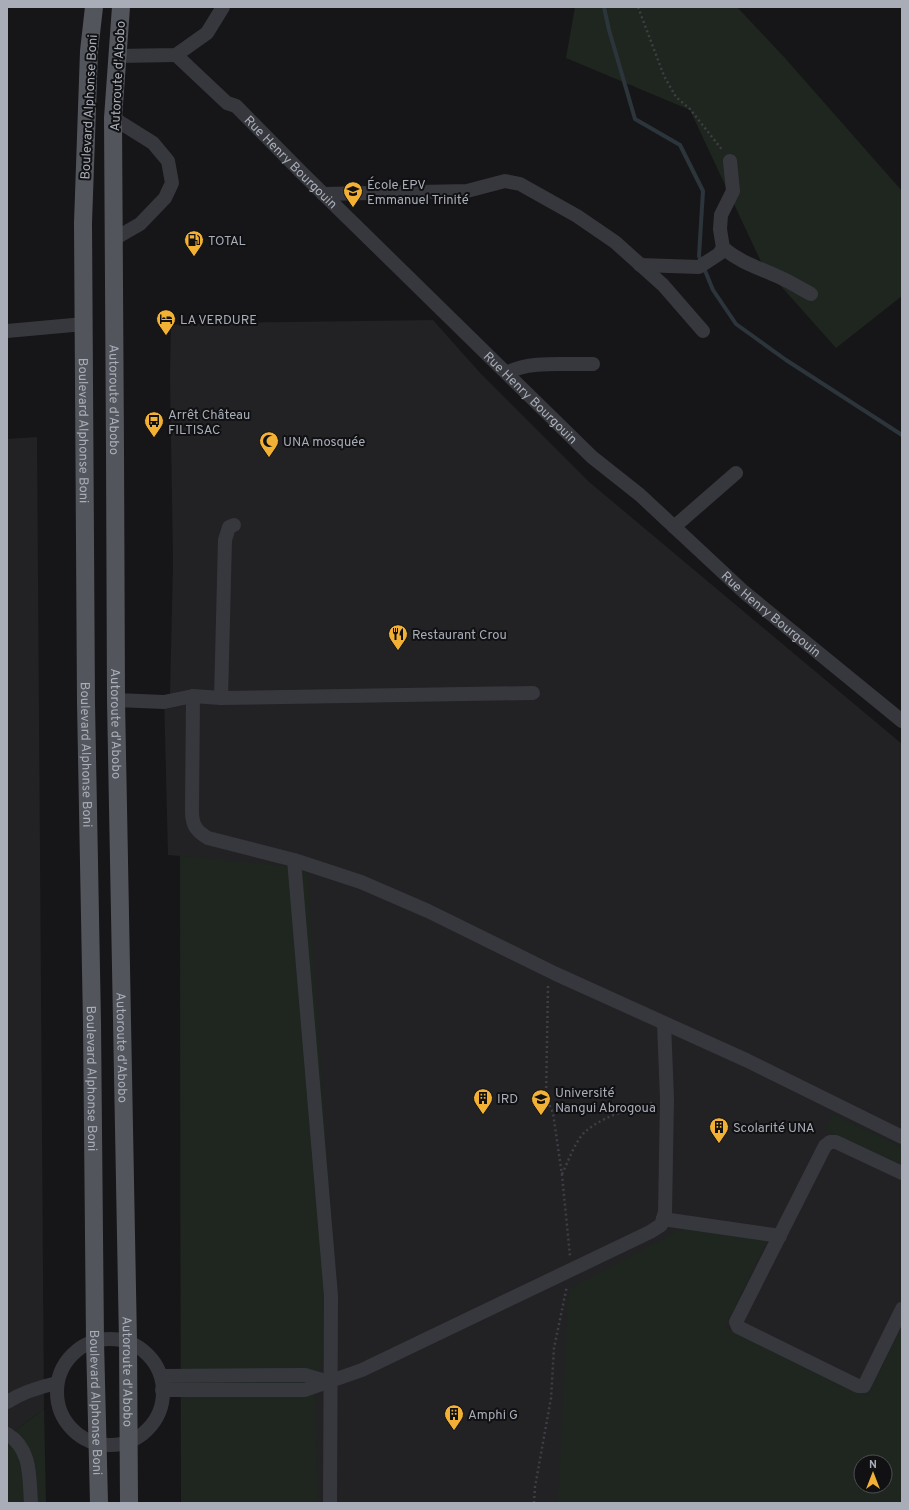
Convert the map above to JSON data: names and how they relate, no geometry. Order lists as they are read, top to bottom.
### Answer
{
  "streets": {
    "main road": ["Autoroute d'Abobo", "Boulevard Alphonse Boni"],
    "street": ["Rue Henry Bourgouin"]
  },
  "places": {
    "school or university": ["École EPV Emmanuel Trinité", "Université Nangui Abrogoua"],
    "fuel station": ["TOTAL"],
    "hotel": ["LA VERDURE"],
    "bus stop": ["Arrêt Château FILTISAC"],
    "mosque": ["UNA mosquée"],
    "restaurant": ["Restaurant Crou"],
    "building": ["IRD", "Scolarité UNA", "Amphi G"]
  },
  "north": "top"
}
